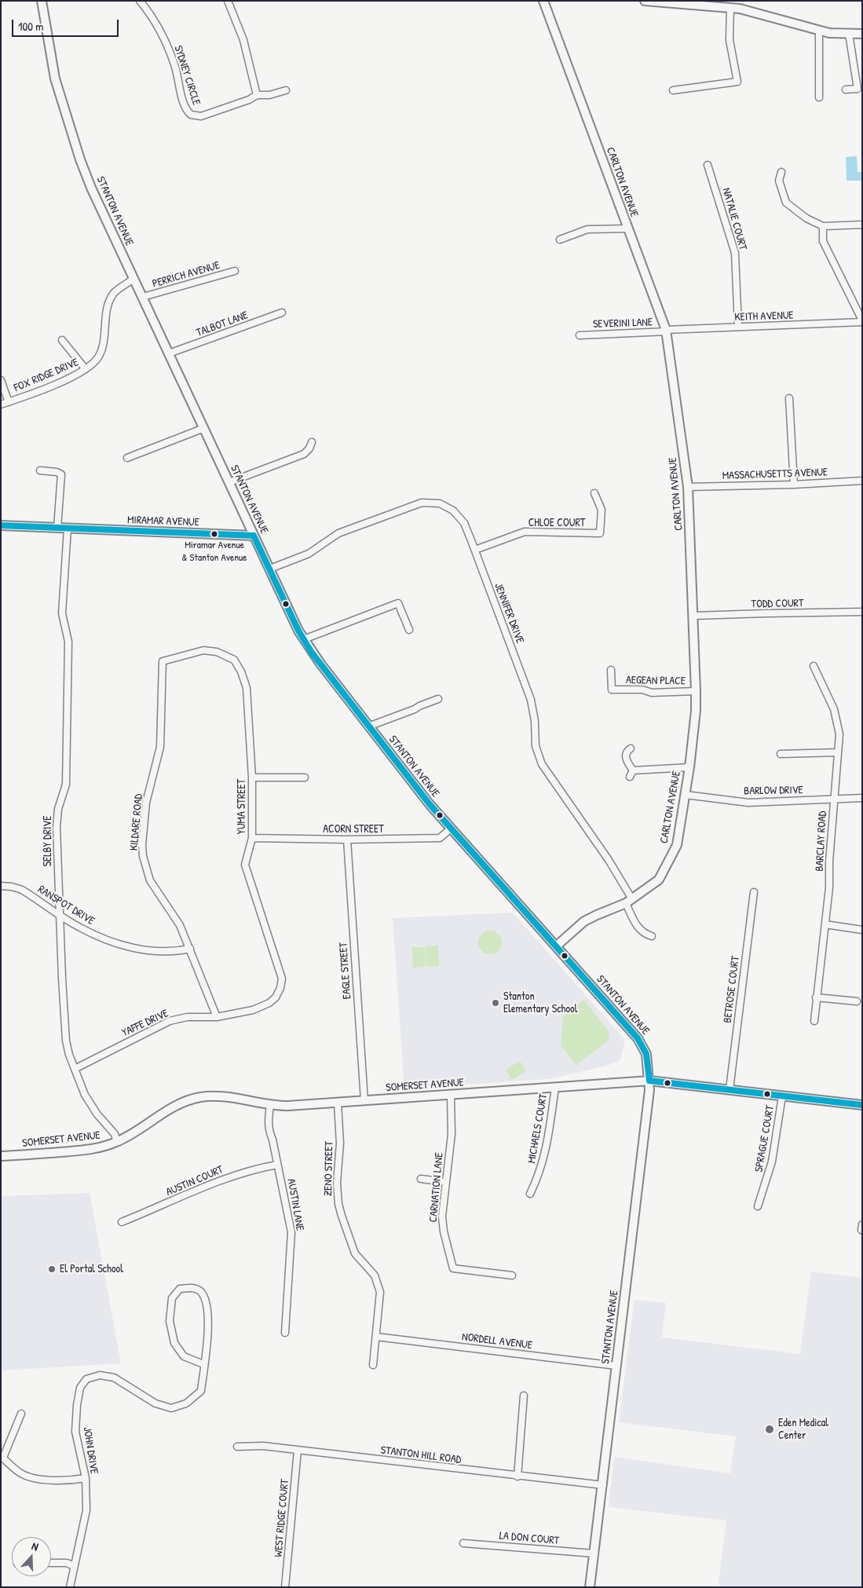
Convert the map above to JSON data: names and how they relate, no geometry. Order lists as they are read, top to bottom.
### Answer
{
  "streets": {
    "street": [
      "SYDNEY CIRCLE",
      "CARLTON AVENUE",
      "STANTON AVENUE",
      "NATALIE COURT",
      "PERRICH AVENUE",
      "KEITH AVENUE",
      "SEVERINI LANE",
      "TALBOT LANE",
      "FOX RIDGE DRIVE",
      "MASSACHUSETTS AVENUE",
      "MIRAMAR AVENUE",
      "CHLOE COURT",
      "TODD COURT",
      "JENNIFER DRIVE",
      "AEGEAN PLACE",
      "BARLOW DRIVE",
      "YUMA STREET",
      "KILDARE ROAD",
      "ACORN STREET",
      "SELBY DRIVE",
      "BARCLAY ROAD",
      "RANSPOT DRIVE",
      "EAGLE STREET",
      "BETROSE COURT",
      "YAFFE DRIVE",
      "SOMERSET AVENUE",
      "MICHAELS COURT",
      "SPRAGUE COURT",
      "ZENO STREET",
      "AUSTIN COURT",
      "CARNATION LANE",
      "AUSTIN LANE",
      "NORDELL AVENUE",
      "JOHN DRIVE",
      "STANTON HILL ROAD",
      "WEST RIDGE COURT",
      "LA DON COURT"
    ]
  },
  "crossings": [
    ["CARLTON AVENUE", "STANTON AVENUE"],
    ["CARLTON AVENUE", "KEITH AVENUE"],
    ["CARLTON AVENUE", "SEVERINI LANE"],
    ["CARLTON AVENUE", "MASSACHUSETTS AVENUE"],
    ["CARLTON AVENUE", "TODD COURT"],
    ["CARLTON AVENUE", "JENNIFER DRIVE"],
    ["CARLTON AVENUE", "AEGEAN PLACE"],
    ["CARLTON AVENUE", "BARLOW DRIVE"],
    ["STANTON AVENUE", "PERRICH AVENUE"],
    ["STANTON AVENUE", "TALBOT LANE"],
    ["STANTON AVENUE", "FOX RIDGE DRIVE"],
    ["STANTON AVENUE", "MIRAMAR AVENUE"],
    ["STANTON AVENUE", "JENNIFER DRIVE"],
    ["STANTON AVENUE", "ACORN STREET"],
    ["STANTON AVENUE", "SOMERSET AVENUE"],
    ["STANTON AVENUE", "NORDELL AVENUE"],
    ["STANTON AVENUE", "STANTON HILL ROAD"],
    ["STANTON AVENUE", "LA DON COURT"],
    ["NATALIE COURT", "KEITH AVENUE"],
    ["KEITH AVENUE", "SEVERINI LANE"],
    ["MIRAMAR AVENUE", "SELBY DRIVE"],
    ["CHLOE COURT", "JENNIFER DRIVE"],
    ["BARLOW DRIVE", "BARCLAY ROAD"],
    ["YUMA STREET", "KILDARE ROAD"],
    ["YUMA STREET", "ACORN STREET"],
    ["YUMA STREET", "YAFFE DRIVE"],
    ["KILDARE ROAD", "RANSPOT DRIVE"],
    ["KILDARE ROAD", "YAFFE DRIVE"],
    ["ACORN STREET", "EAGLE STREET"],
    ["SELBY DRIVE", "RANSPOT DRIVE"],
    ["SELBY DRIVE", "YAFFE DRIVE"],
    ["SELBY DRIVE", "SOMERSET AVENUE"],
    ["EAGLE STREET", "SOMERSET AVENUE"],
    ["BETROSE COURT", "SOMERSET AVENUE"],
    ["SOMERSET AVENUE", "MICHAELS COURT"],
    ["SOMERSET AVENUE", "SPRAGUE COURT"],
    ["SOMERSET AVENUE", "ZENO STREET"],
    ["SOMERSET AVENUE", "CARNATION LANE"],
    ["SOMERSET AVENUE", "AUSTIN LANE"],
    ["ZENO STREET", "NORDELL AVENUE"],
    ["AUSTIN COURT", "AUSTIN LANE"],
    ["STANTON HILL ROAD", "WEST RIDGE COURT"]
  ],
  "places": [
    "Miramar Avenue & Stanton Avenue",
    "Stanton Elementary School",
    "El Portal School",
    "Eden Medical Center"
  ],
  "scale_bar": "100 m",
  "north": "top"
}
